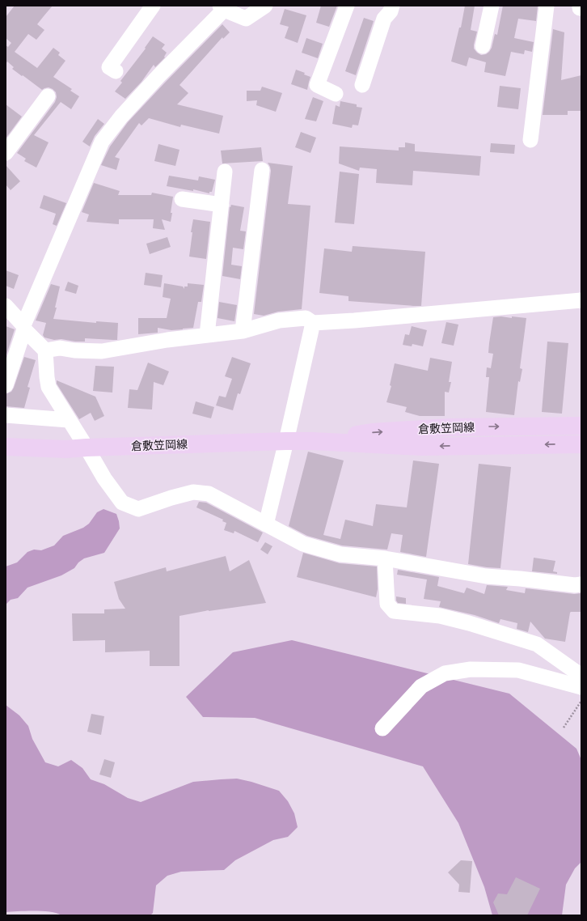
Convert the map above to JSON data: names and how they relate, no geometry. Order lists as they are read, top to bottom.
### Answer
{
  "streets": {
    "main road": ["倉敷笠岡線"]
  }
}
